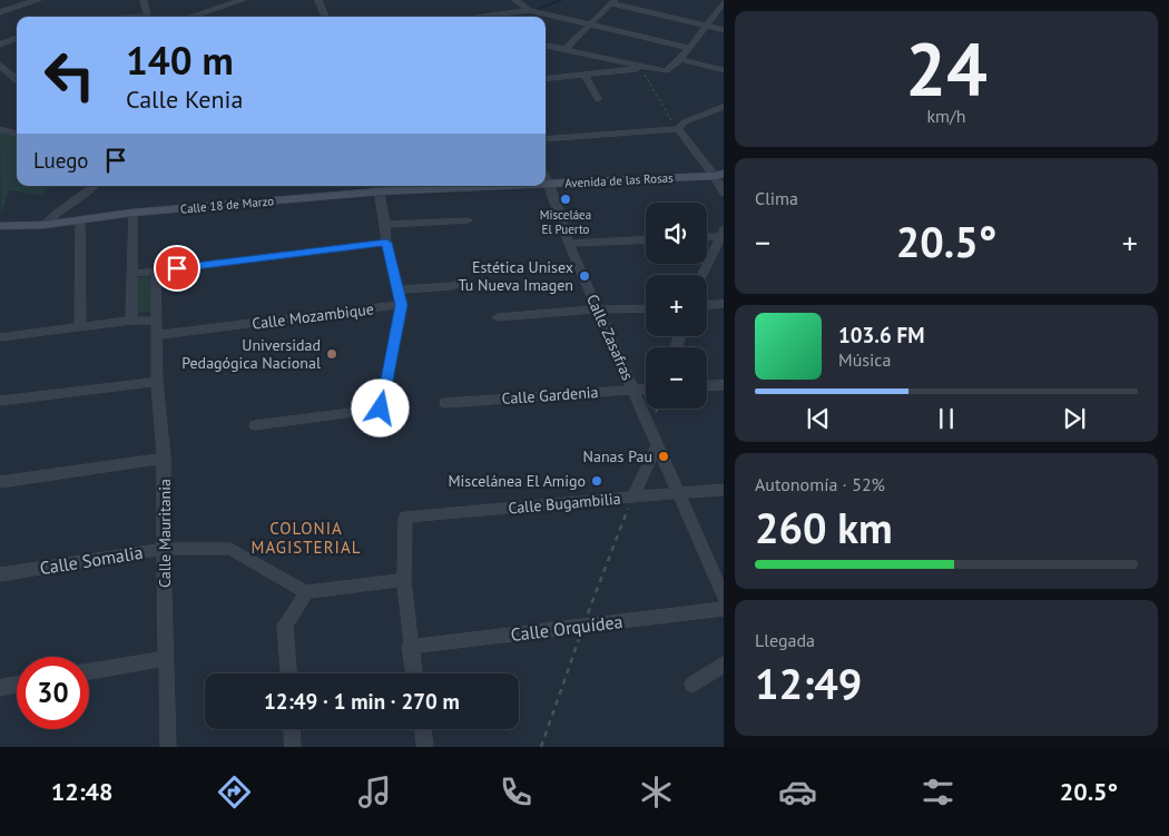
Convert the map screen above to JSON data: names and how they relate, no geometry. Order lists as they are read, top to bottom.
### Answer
{
  "streets": {
    "street": [
      "Avenida de las Rosas",
      "Calle 18 de Marzo",
      "Calle Mozambique",
      "Calle Zasafras",
      "Calle Gardenia",
      "Calle Bugambilia",
      "Calle Mauritania",
      "Calle Somalia",
      "Calle Orquídea"
    ]
  },
  "crossings": [
    ["Avenida de las Rosas", "Calle 18 de Marzo"],
    ["Avenida de las Rosas", "Calle Zasafras"],
    ["Calle Mozambique", "Calle Mauritania"],
    ["Calle Zasafras", "Calle Gardenia"],
    ["Calle Zasafras", "Calle Bugambilia"],
    ["Calle Mauritania", "Calle Somalia"]
  ],
  "districts": ["COLONIA MAGISTERIAL"],
  "places": [
    "Misceláea El Puerto",
    "Estética Unisex Tu Nueva Imagen",
    "Universidad Pedagógica Nacional",
    "Nanas Pau",
    "Miscelánea El Amigo"
  ],
  "page": {
    "tile": [
      ["24", "km/h"],
      "Clima",
      ["Autonomía · 52%", "260 km"],
      ["Llegada", "12:49"]
    ],
    "turn": ["140 m", "Calle Kenia"],
    "then": "Luego",
    "map_buttons": ["+", "−"],
    "heat": ["−", "20.5°", "+"],
    "song": ["103.6 FM", "Música"],
    "limit": "30",
    "trip": "12:49 · 1 min · 270 m",
    "tabs": ["12:48", "20.5°"]
  }
}
